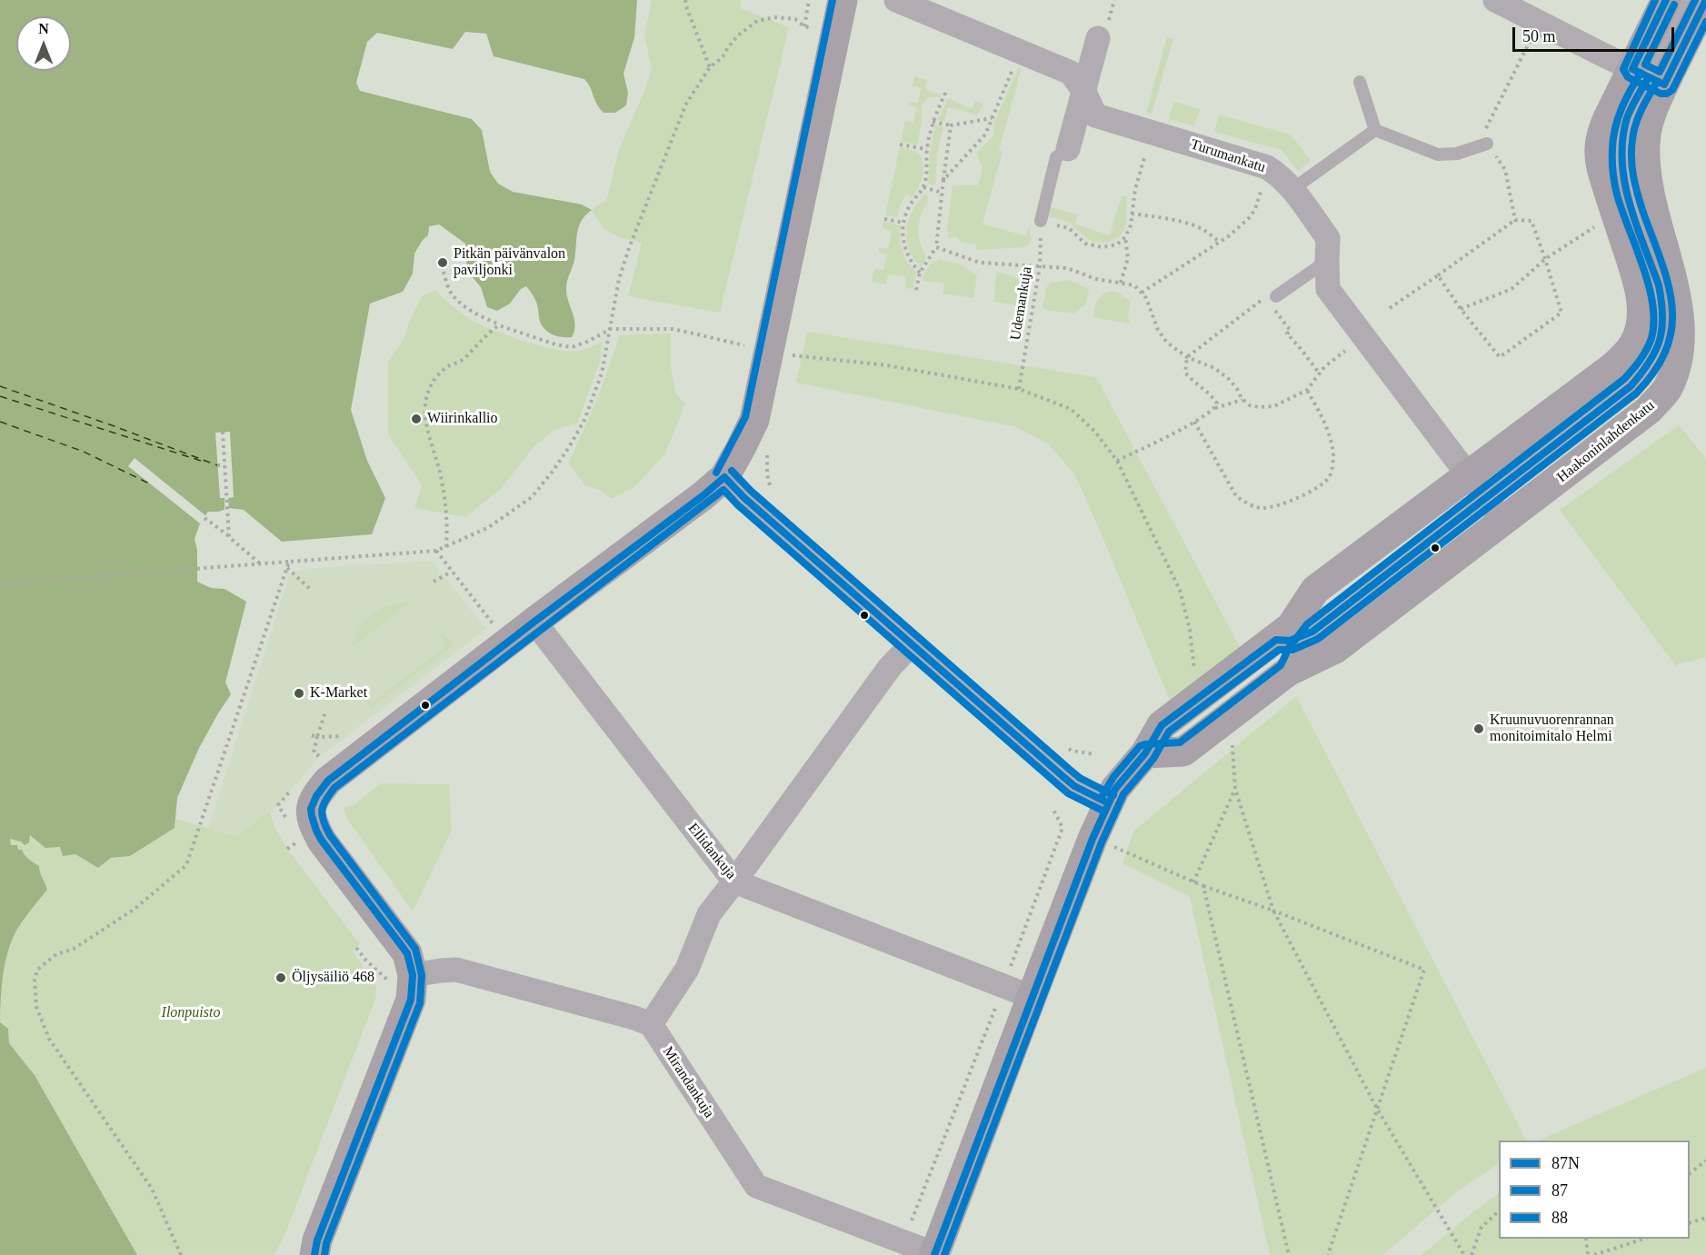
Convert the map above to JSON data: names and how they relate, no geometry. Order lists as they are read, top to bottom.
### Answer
{
  "streets": {
    "street": [
      "Turumankatu",
      "Haakoninlahdenkatu",
      "Ellidankuja",
      "Mirandankuja"
    ],
    "path": ["Udemankuja"]
  },
  "crossings": [
    ["Turumankatu", "Haakoninlahdenkatu"],
    ["Haakoninlahdenkatu", "Ellidankuja"],
    ["Haakoninlahdenkatu", "Mirandankuja"]
  ],
  "parks": ["Ilonpuisto"],
  "places": [
    "Pitkän päivänvalon paviljonki",
    "Wiirinkallio",
    "K-Market",
    "Kruunuvuorenrannan monitoimitalo Helmi",
    "Öljysäiliö 468"
  ],
  "lines": ["transit line 87N", "transit line 87", "transit line 88"],
  "legend": ["87N", "87", "88"],
  "scale_bar": "50 m",
  "north": "top"
}
